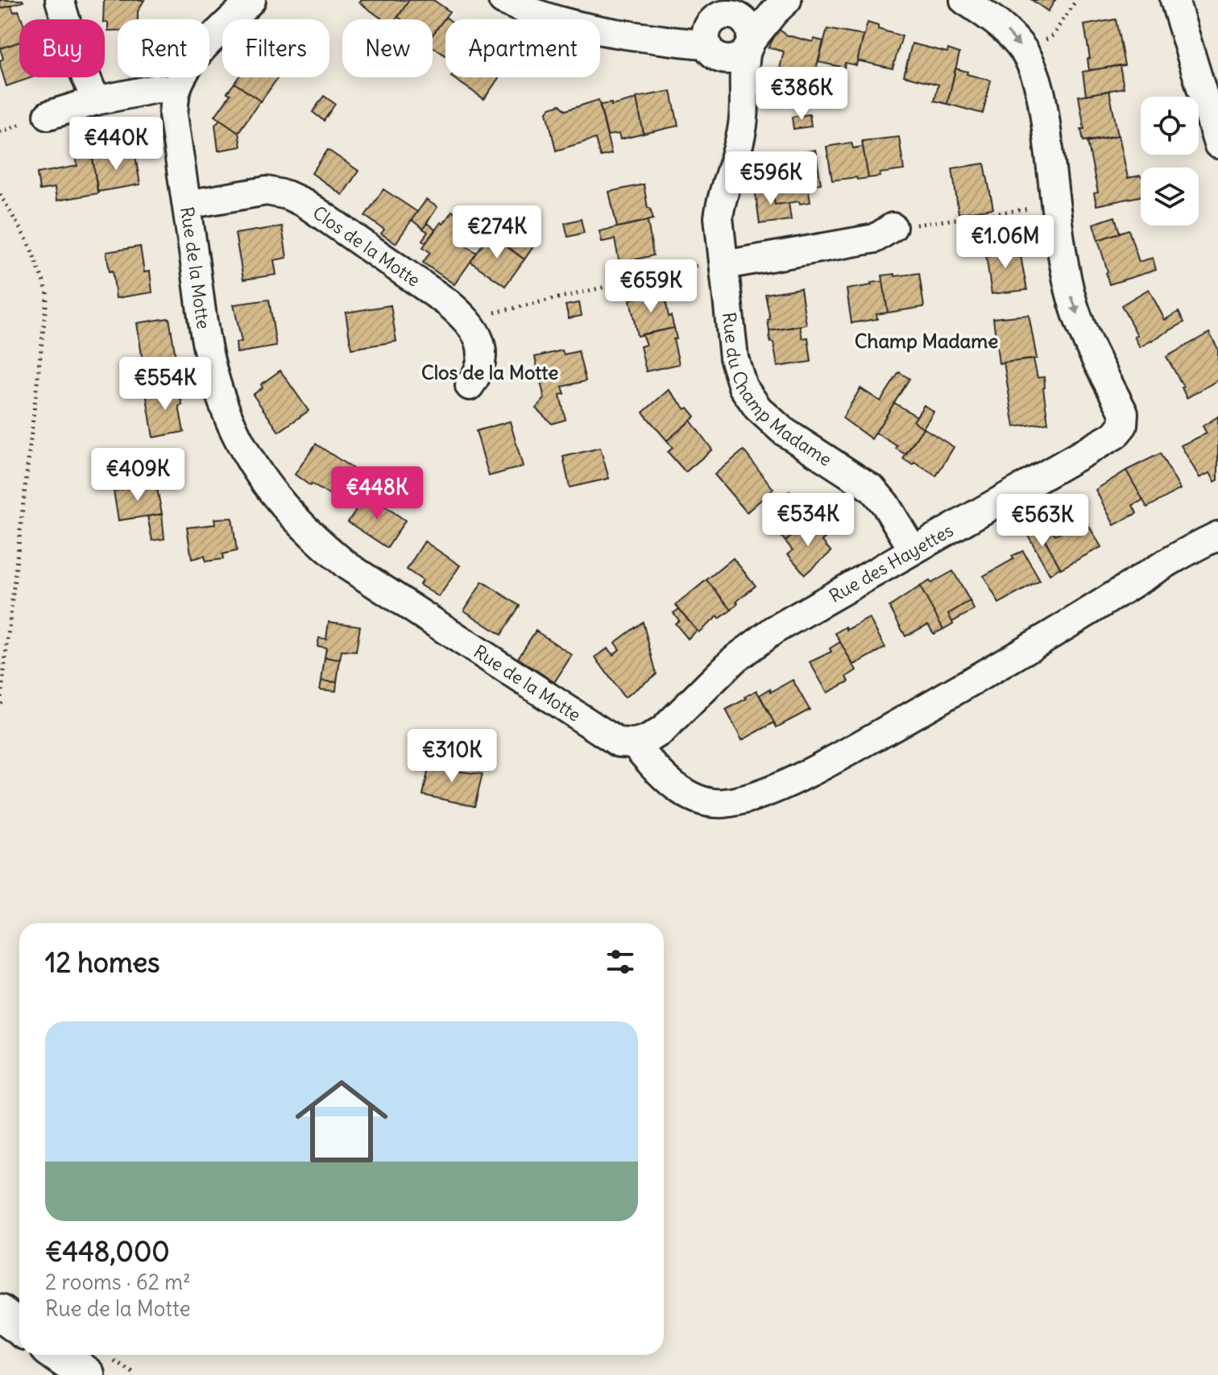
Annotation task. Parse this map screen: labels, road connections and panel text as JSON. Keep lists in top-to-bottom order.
{
  "streets": {
    "street": [
      "Clos de la Motte",
      "Rue de la Motte",
      "Rue du Champ Madame",
      "Rue des Hayettes"
    ]
  },
  "crossings": [
    ["Clos de la Motte", "Rue de la Motte"],
    ["Rue de la Motte", "Rue des Hayettes"],
    ["Rue du Champ Madame", "Rue des Hayettes"]
  ],
  "districts": ["Champ Madame", "Clos de la Motte"],
  "page": {
    "chip": [
      "Buy",
      "Rent",
      "Filters",
      "New",
      "Apartment"
    ],
    "price": [
      "€386K",
      "€440K",
      "€596K",
      "€274K",
      "€1.06M",
      "€659K",
      "€554K",
      "€409K",
      "€448K",
      "€534K",
      "€563K",
      "€310K"
    ],
    "heading": "12 homes",
    "list": [
      {
        "name": "€448,000",
        "note": "2 rooms · 62 m² · Rue de la Motte"
      }
    ]
  }
}
